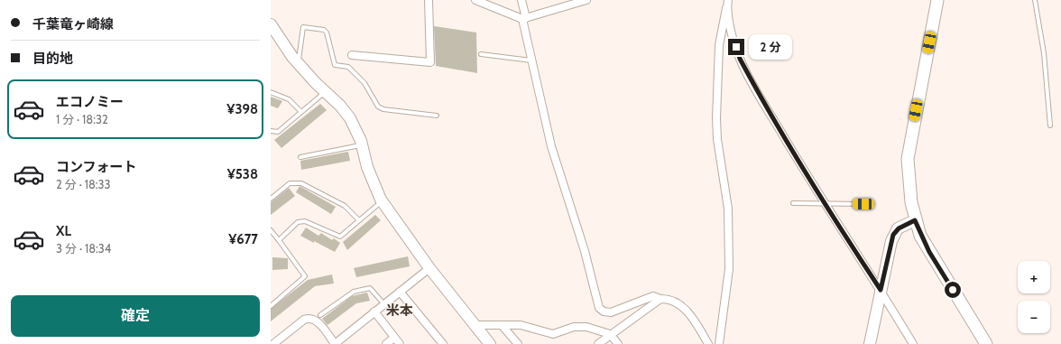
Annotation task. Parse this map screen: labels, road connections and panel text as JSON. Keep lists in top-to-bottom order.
{
  "districts": ["米本"],
  "page": {
    "banner": ["千葉竜ヶ崎線", "目的地"],
    "bubble": "2 分",
    "list": [
      {
        "name": "エコノミー",
        "note": "1 分 · 18:32",
        "value": "¥398"
      },
      {
        "name": "コンフォート",
        "note": "2 分 · 18:33",
        "value": "¥538"
      },
      {
        "name": "XL",
        "note": "3 分 · 18:34",
        "value": "¥677"
      }
    ],
    "map_buttons": ["+", "−"],
    "buttons": "確定"
  }
}
